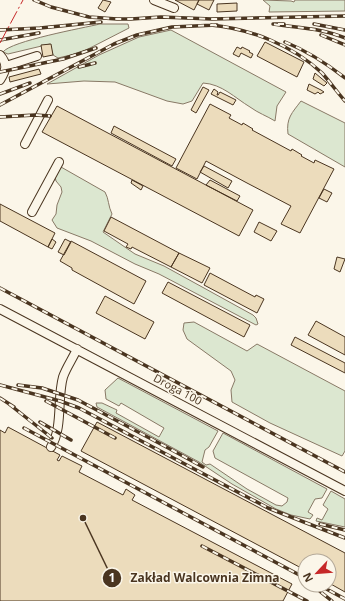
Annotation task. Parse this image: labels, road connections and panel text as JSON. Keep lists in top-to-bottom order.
{
  "streets": {
    "lane": ["Droga 100"]
  },
  "places": ["Zakład Walcownia Zimna"],
  "north": "bottom left"
}
